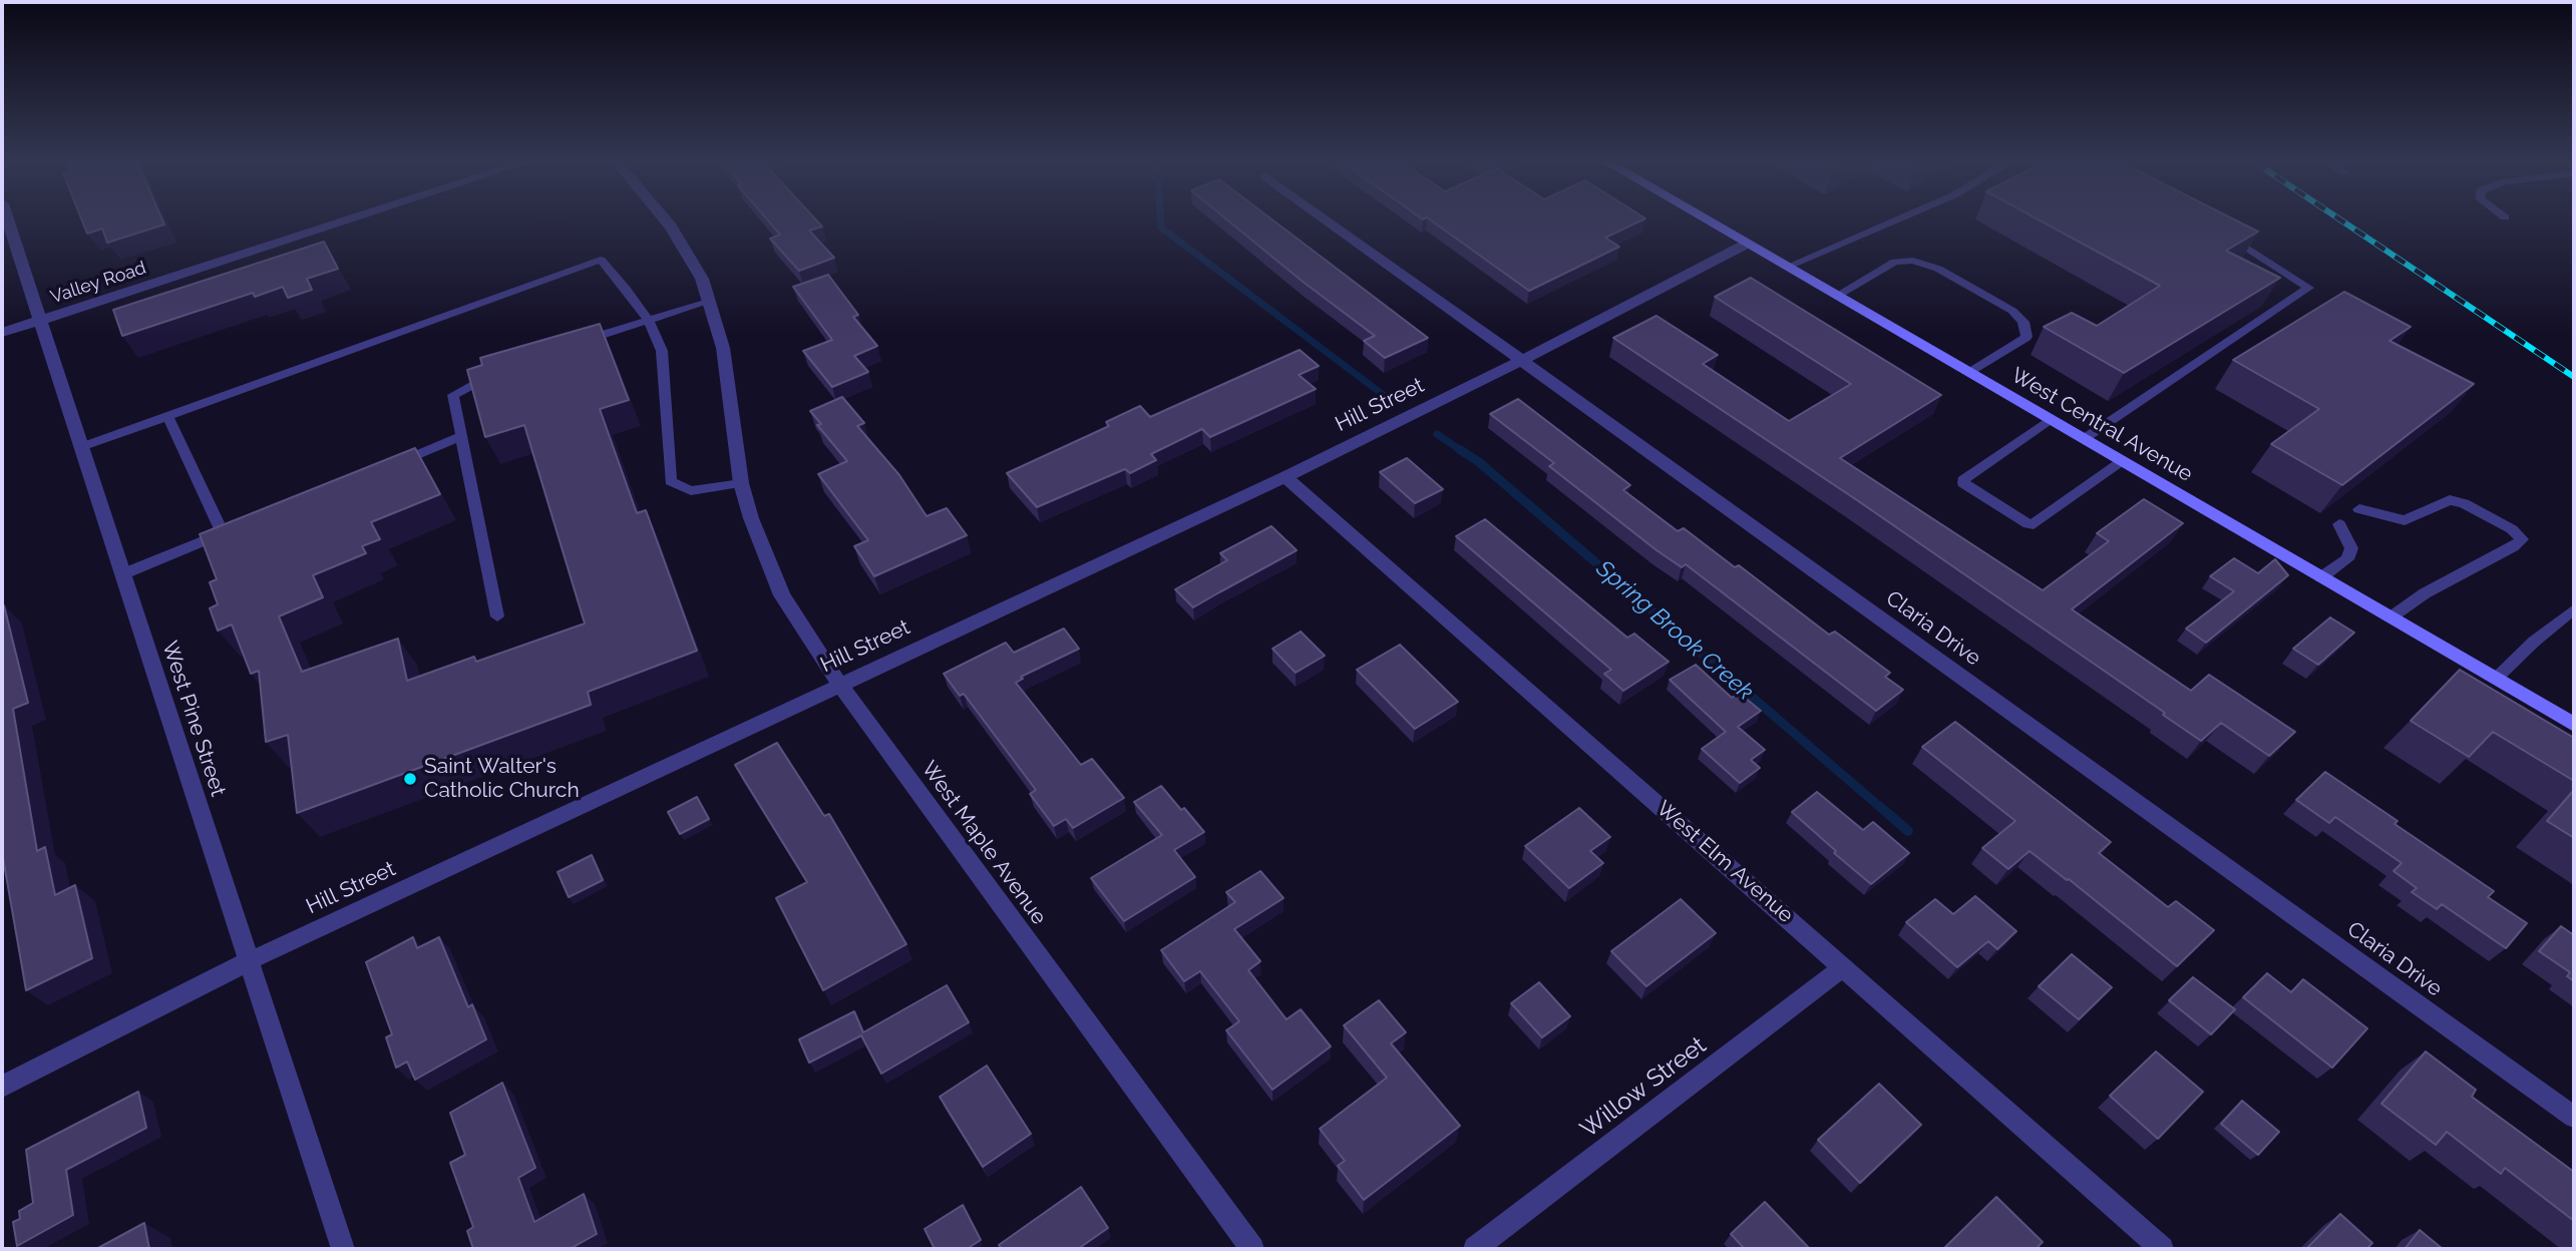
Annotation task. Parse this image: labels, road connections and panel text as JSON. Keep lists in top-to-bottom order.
{
  "streets": {
    "street": [
      "Valley Road",
      "Hill Street",
      "West Central Avenue",
      "Claria Drive",
      "West Pine Street",
      "West Maple Avenue",
      "West Elm Avenue",
      "Willow Street"
    ]
  },
  "crossings": [
    ["Valley Road", "West Pine Street"],
    ["Hill Street", "West Central Avenue"],
    ["Hill Street", "Claria Drive"],
    ["Hill Street", "West Pine Street"],
    ["Hill Street", "West Maple Avenue"],
    ["Hill Street", "West Elm Avenue"],
    ["West Elm Avenue", "Willow Street"]
  ],
  "water": ["Spring Brook Creek"],
  "places": ["Saint Walter's Catholic Church"]
}
